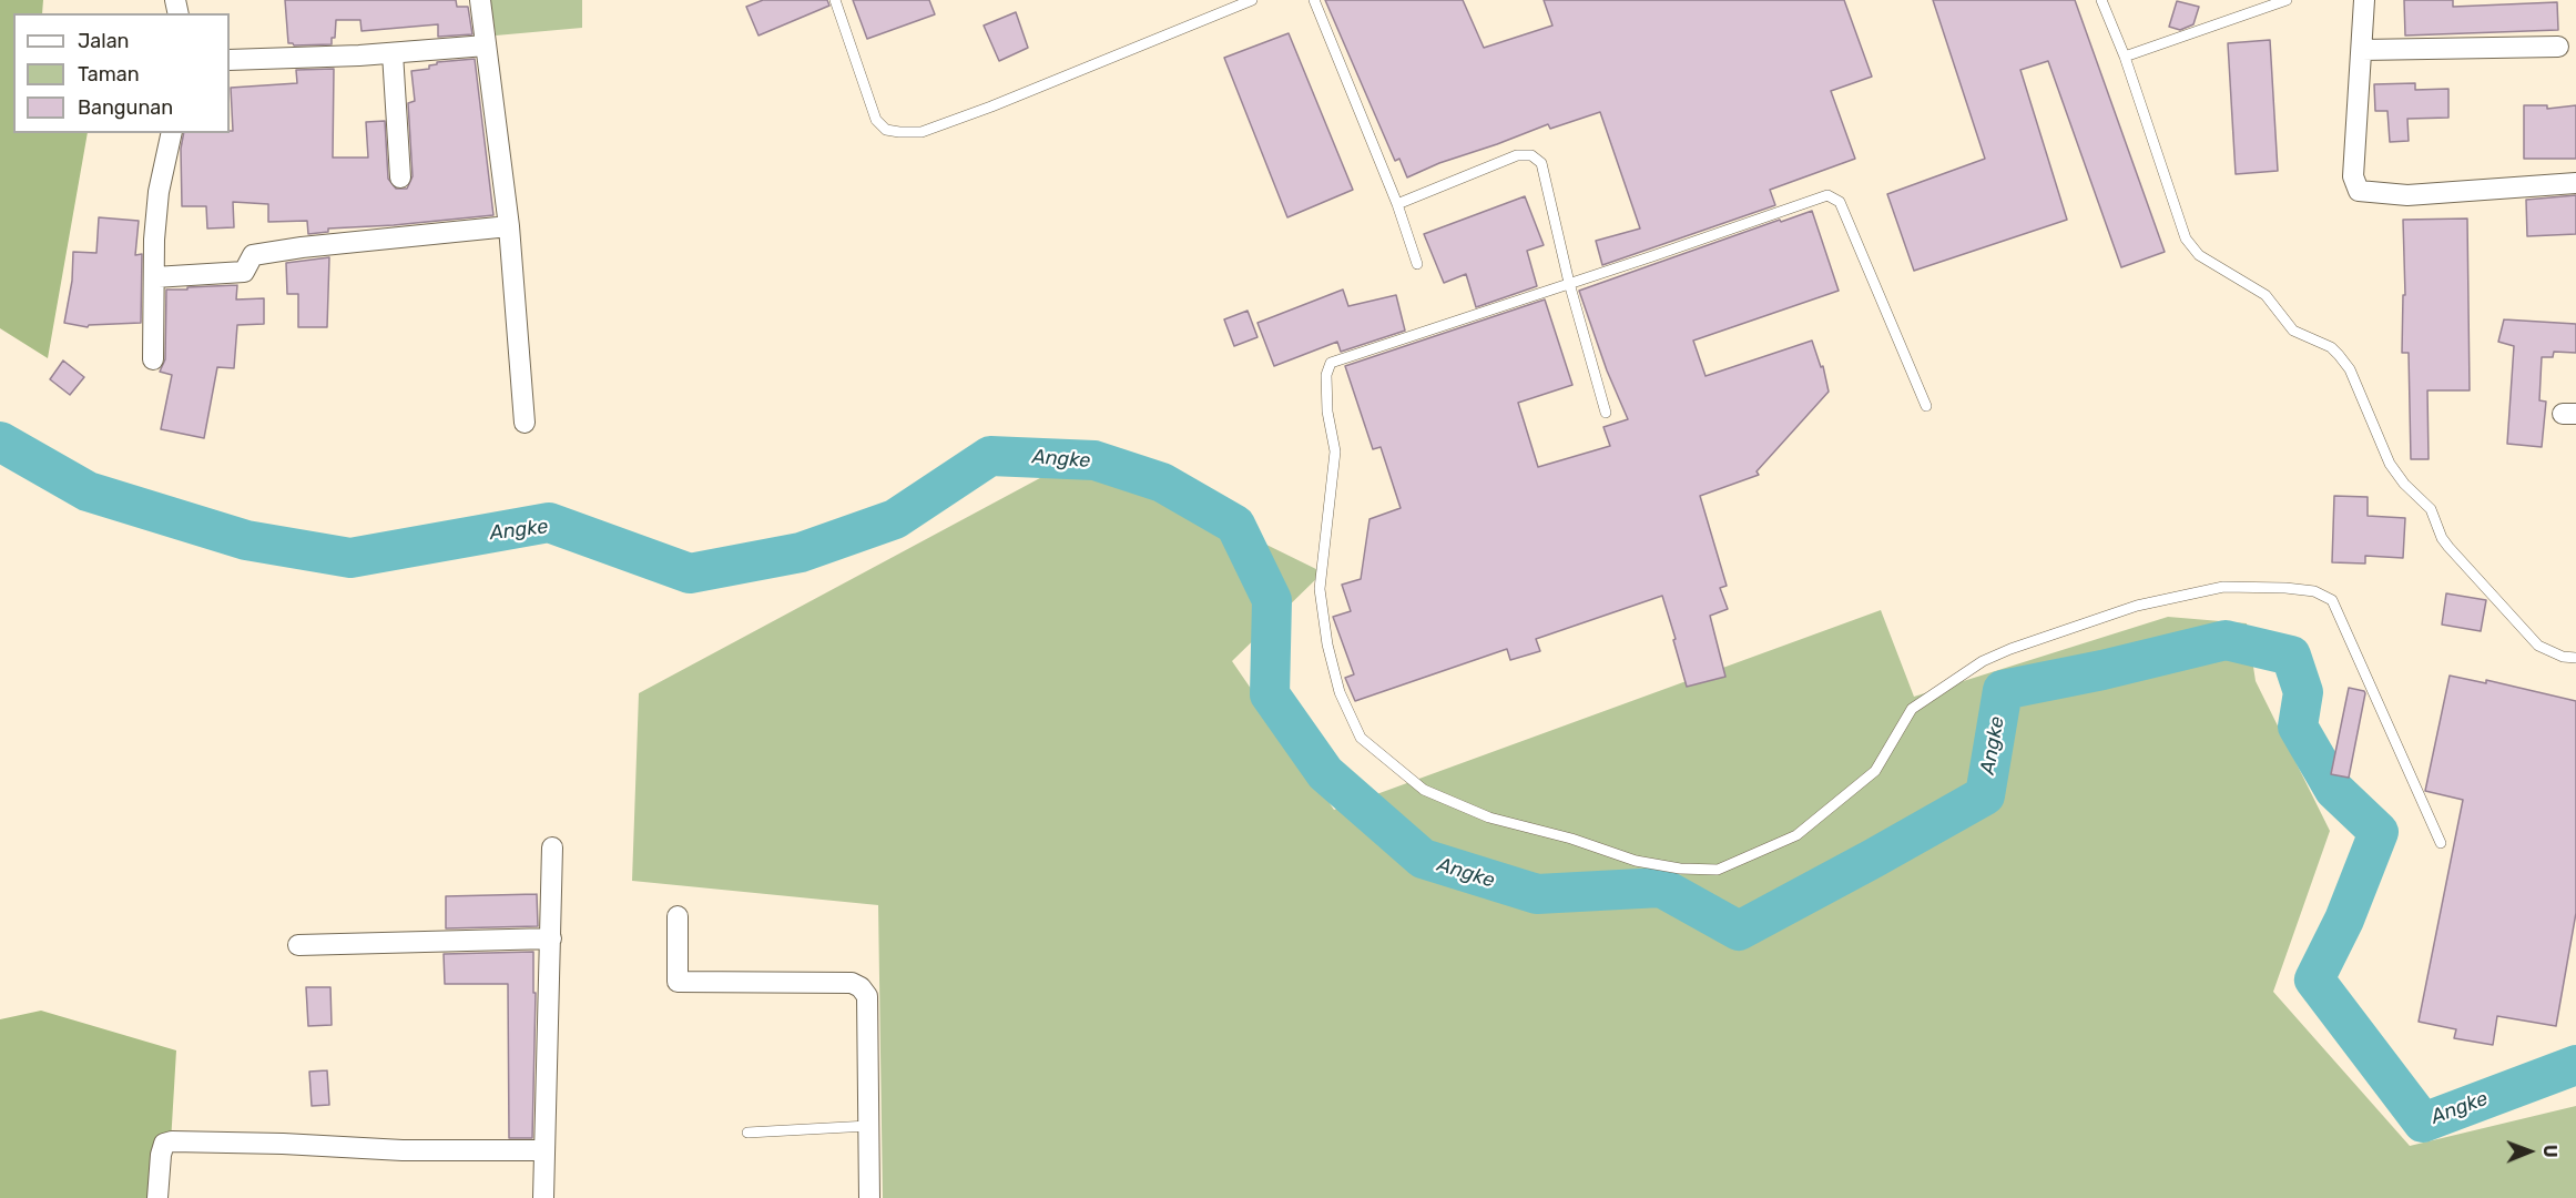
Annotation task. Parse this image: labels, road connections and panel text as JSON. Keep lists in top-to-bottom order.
{
  "water": ["Angke"],
  "legend": ["Jalan", "Taman", "Bangunan"],
  "north": "right"
}
